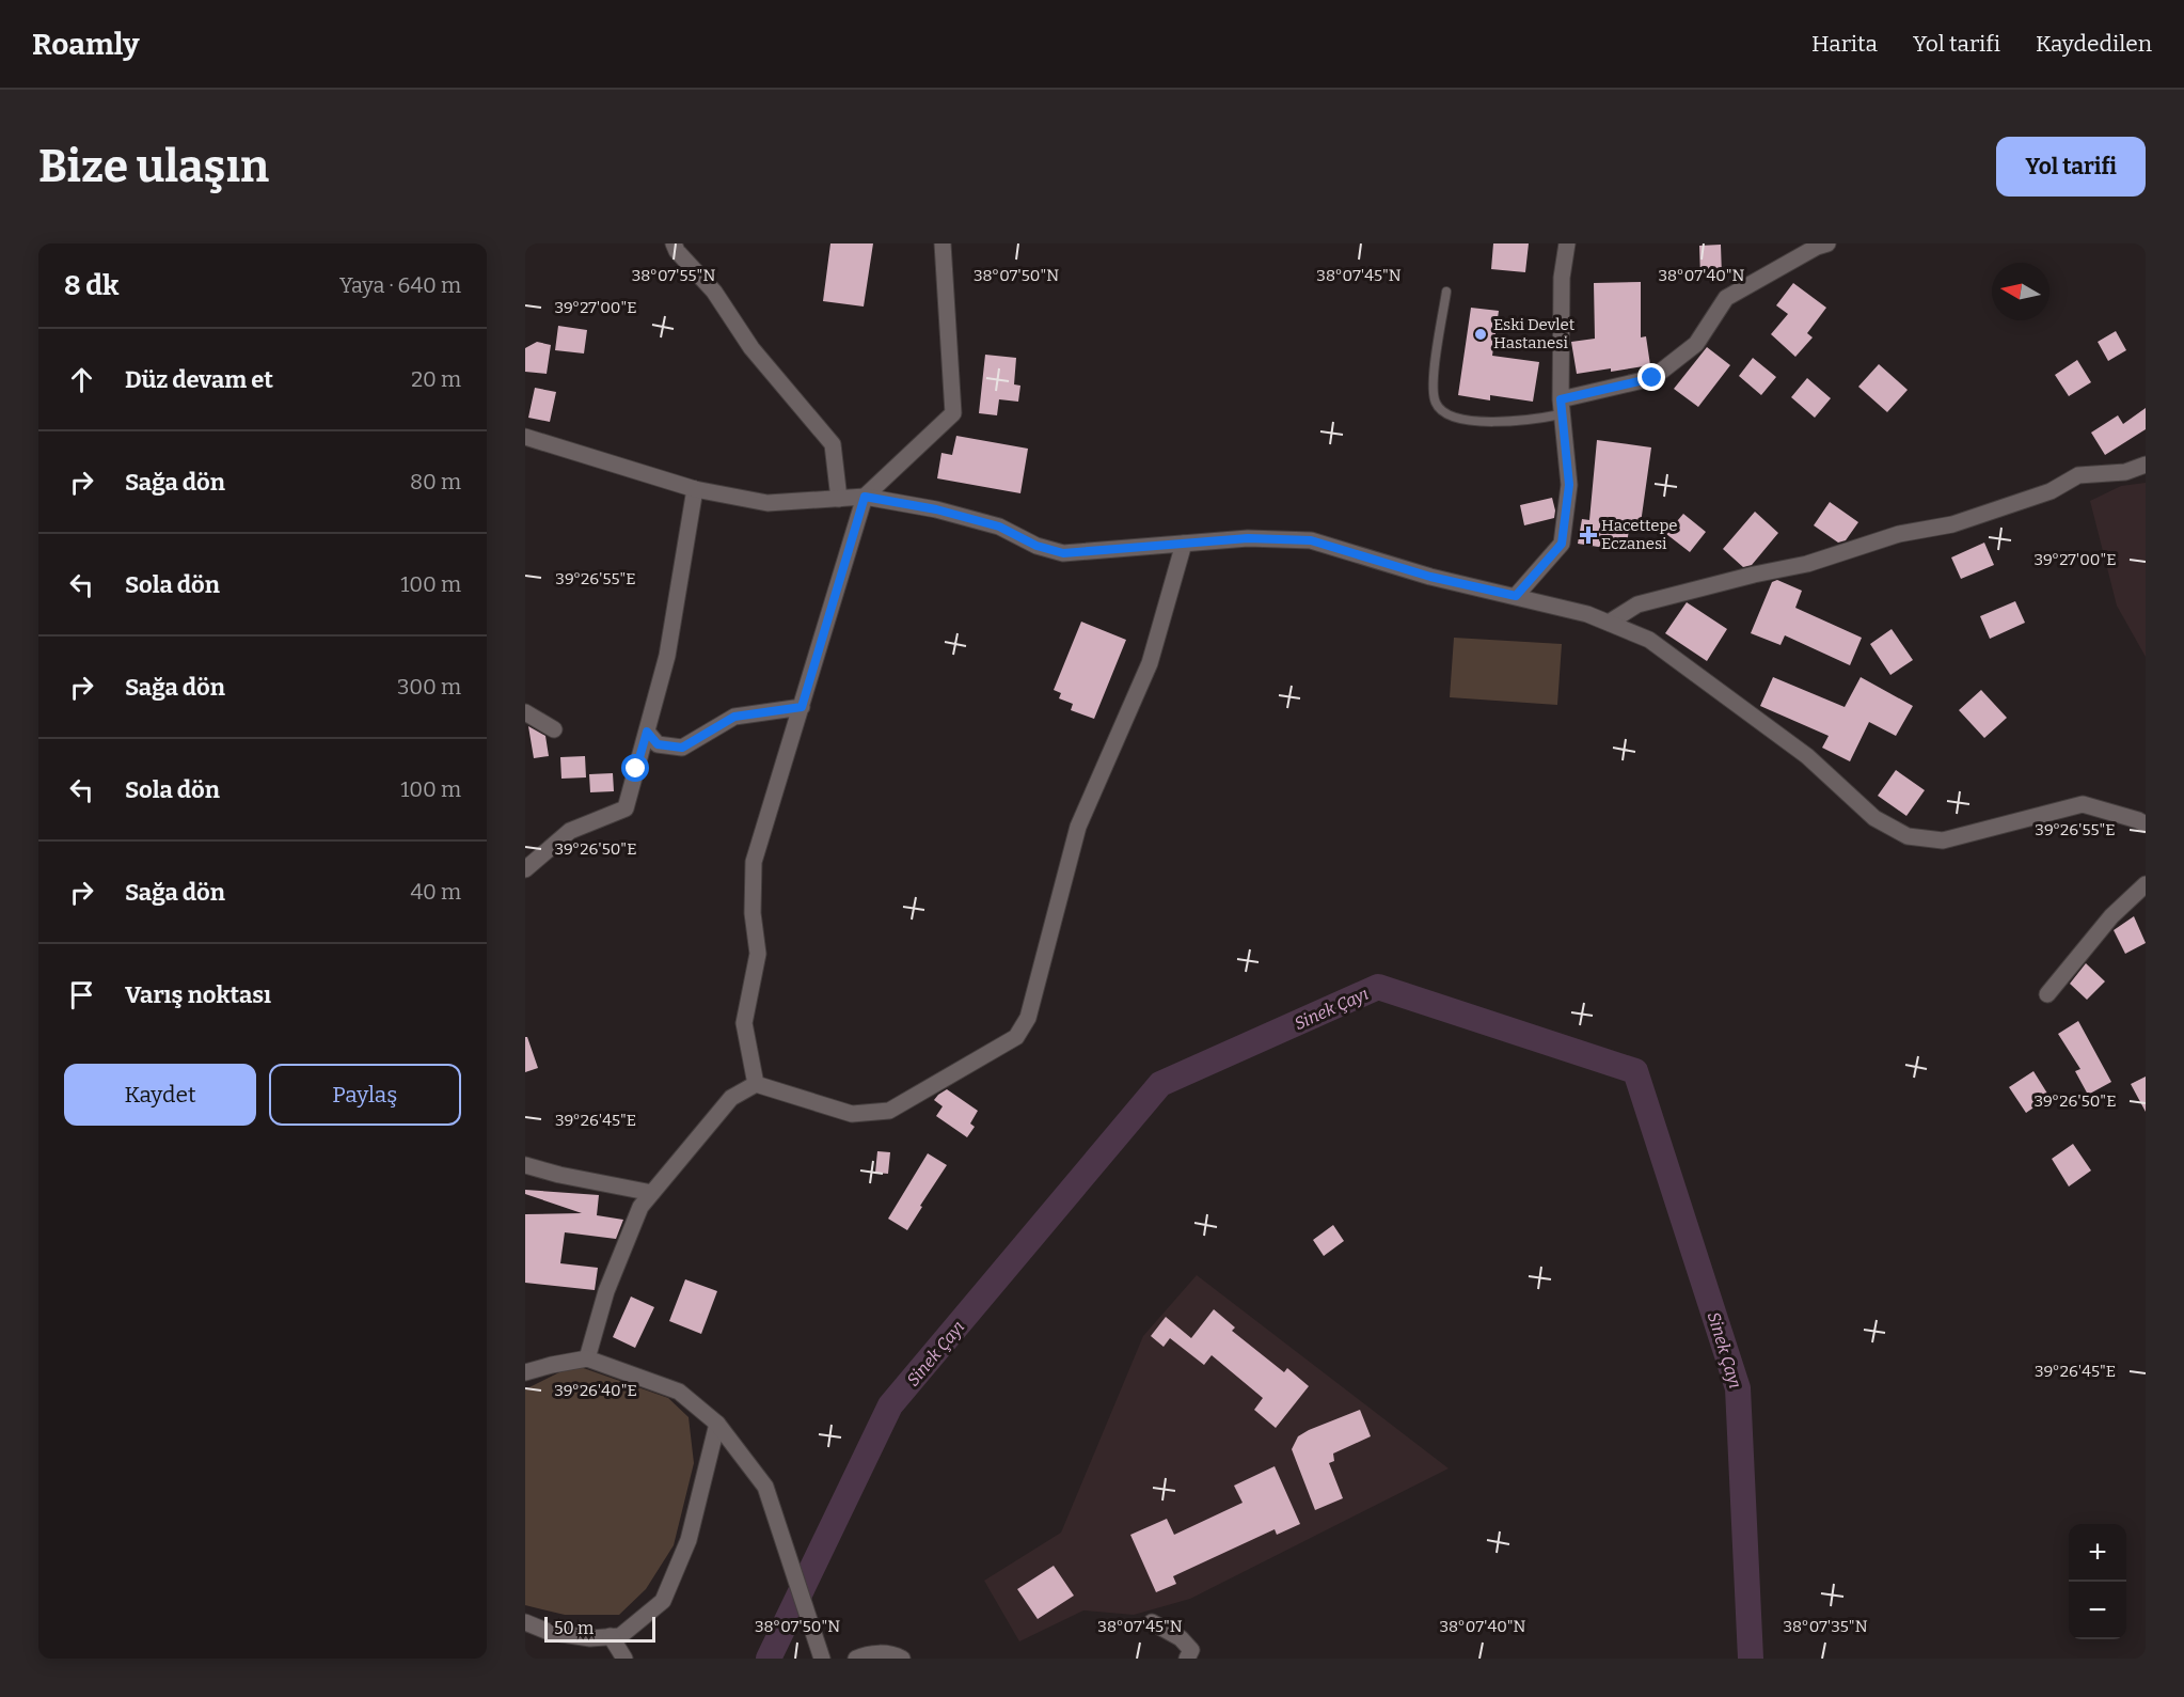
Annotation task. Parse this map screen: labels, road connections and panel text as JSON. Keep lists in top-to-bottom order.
{
  "water": ["Sinek Çayı"],
  "places": {
    "other": ["Eski Devlet Hastanesi"],
    "health": ["Hacettepe Eczanesi"]
  },
  "scale_bar": "50 m",
  "north": "left",
  "page": {
    "header": "Roamly",
    "nav": ["Harita", "Yol tarifi", "Kaydedilen"],
    "buttons": [
      "Yol tarifi",
      ["Kaydet", "Paylaş"]
    ],
    "title": "Bize ulaşın",
    "heading": ["8 dk", "Yaya · 640 m"],
    "list": [
      ["Düz devam et", "20 m"],
      ["Sağa dön", "80 m"],
      ["Sola dön", "100 m"],
      ["Sağa dön", "300 m"],
      ["Sola dön", "100 m"],
      ["Sağa dön", "40 m"],
      "Varış noktası"
    ],
    "map_buttons": ["+", "−"],
    "scale": "50 m"
  },
  "coordinates": [
    "38°07'55\"N",
    "38°07'50\"N",
    "38°07'45\"N",
    "38°07'40\"N",
    "39°27'00\"E",
    "39°26'55\"E",
    "39°26'50\"E",
    "39°26'45\"E",
    "39°26'40\"E",
    "38°07'35\"N"
  ]
}
